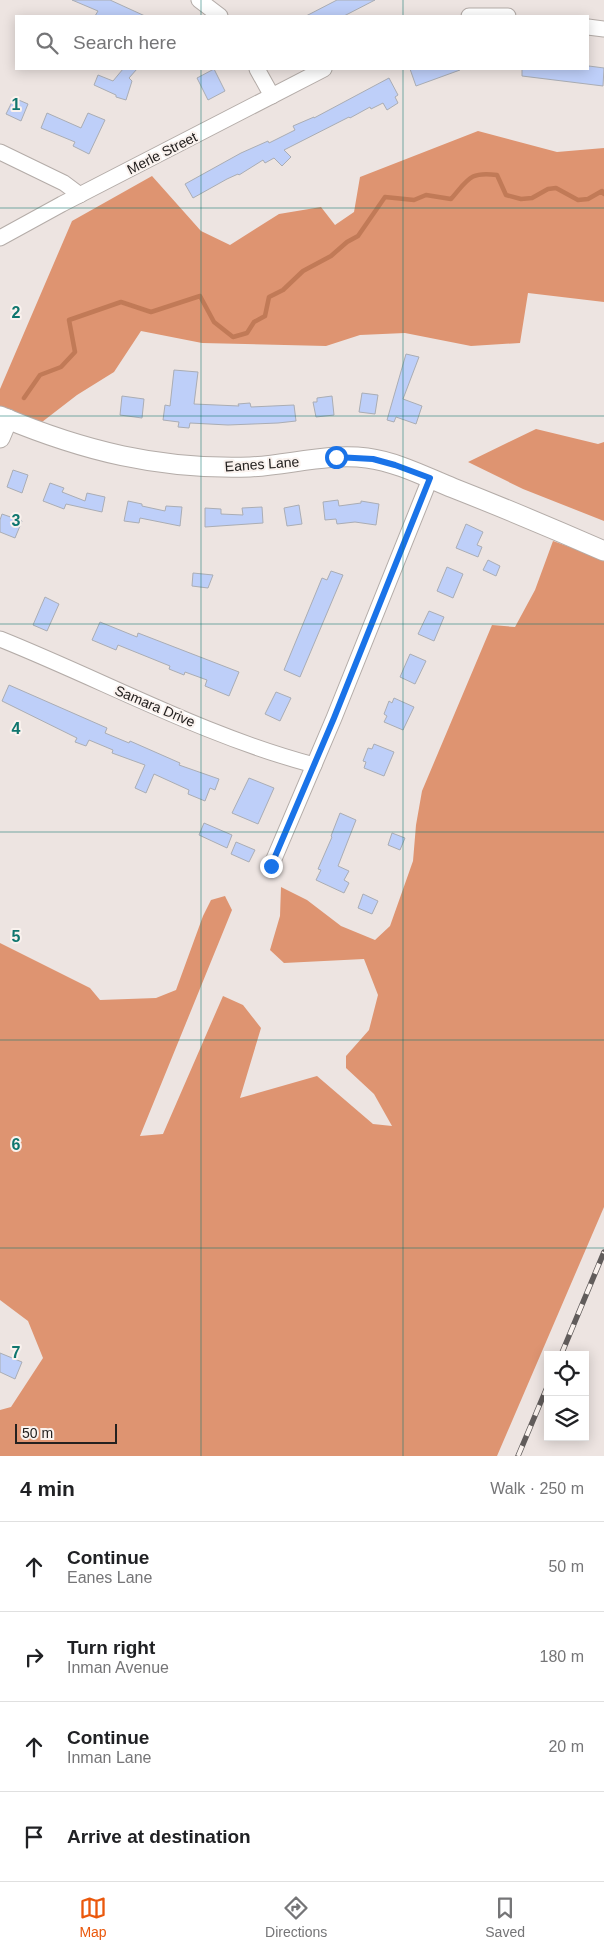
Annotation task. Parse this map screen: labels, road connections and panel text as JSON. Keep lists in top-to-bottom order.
{
  "streets": {
    "street": ["Merle Street", "Eanes Lane", "Samara Drive"]
  },
  "scale_bar": "50 m",
  "page": {
    "search": "Search here",
    "scale": "50 m",
    "heading": ["4 min", "Walk · 250 m"],
    "list": [
      ["Continue", "Eanes Lane", "50 m"],
      ["Turn right", "Inman Avenue", "180 m"],
      ["Continue", "Inman Lane", "20 m"],
      "Arrive at destination"
    ],
    "nav": ["Map", "Directions", "Saved"]
  },
  "grid": {
    "rows": [
      "1",
      "2",
      "3",
      "4",
      "5",
      "6",
      "7"
    ]
  }
}
